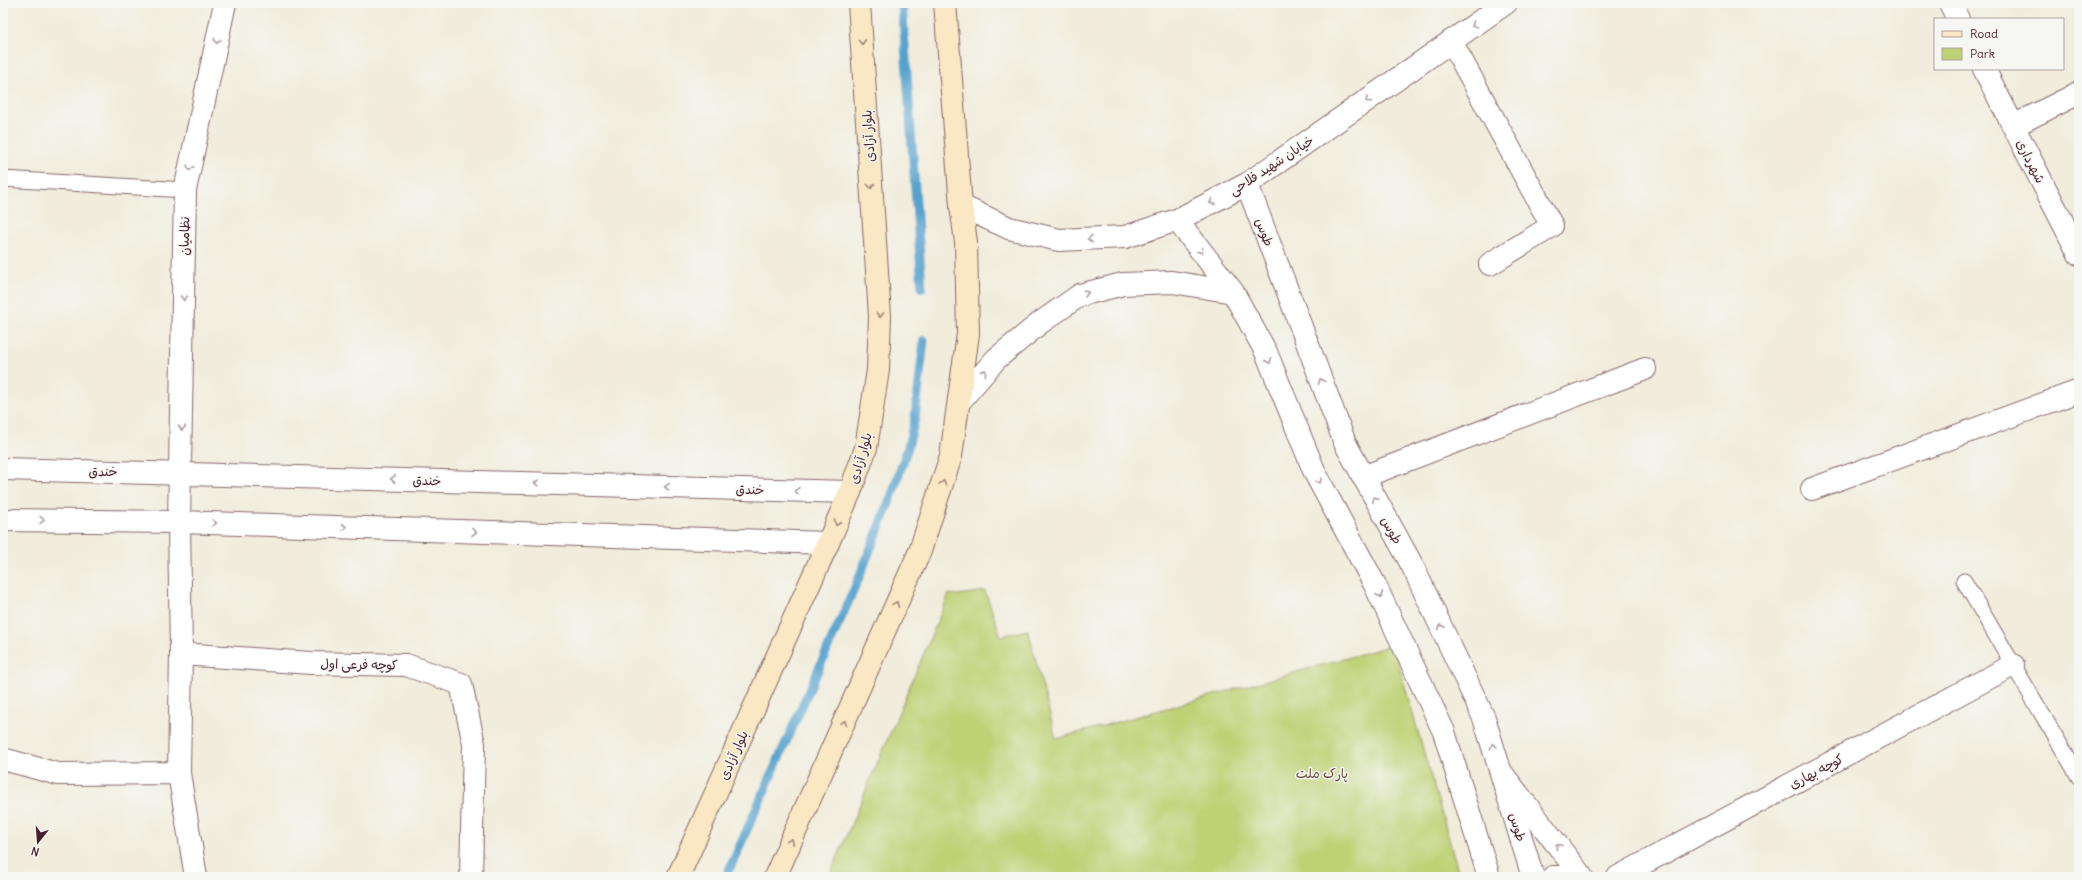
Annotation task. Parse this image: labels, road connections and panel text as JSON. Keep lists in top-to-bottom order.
{
  "streets": {
    "main road": ["بلوار آزادی"],
    "street": [
      "شهرداری",
      "خیابان شهید فلاحی",
      "طوس",
      "نظامیان",
      "خندق",
      "کوچه فرعی اول",
      "کوچه بهاری"
    ]
  },
  "crossings": [
    ["بلوار آزادی", "خندق"],
    ["خیابان شهید فلاحی", "طوس"],
    ["نظامیان", "خندق"],
    ["نظامیان", "کوچه فرعی اول"]
  ],
  "one_way": ["نظامیان"],
  "parks": ["پارک ملت"],
  "legend": ["Road", "Park"],
  "north": "bottom"
}
